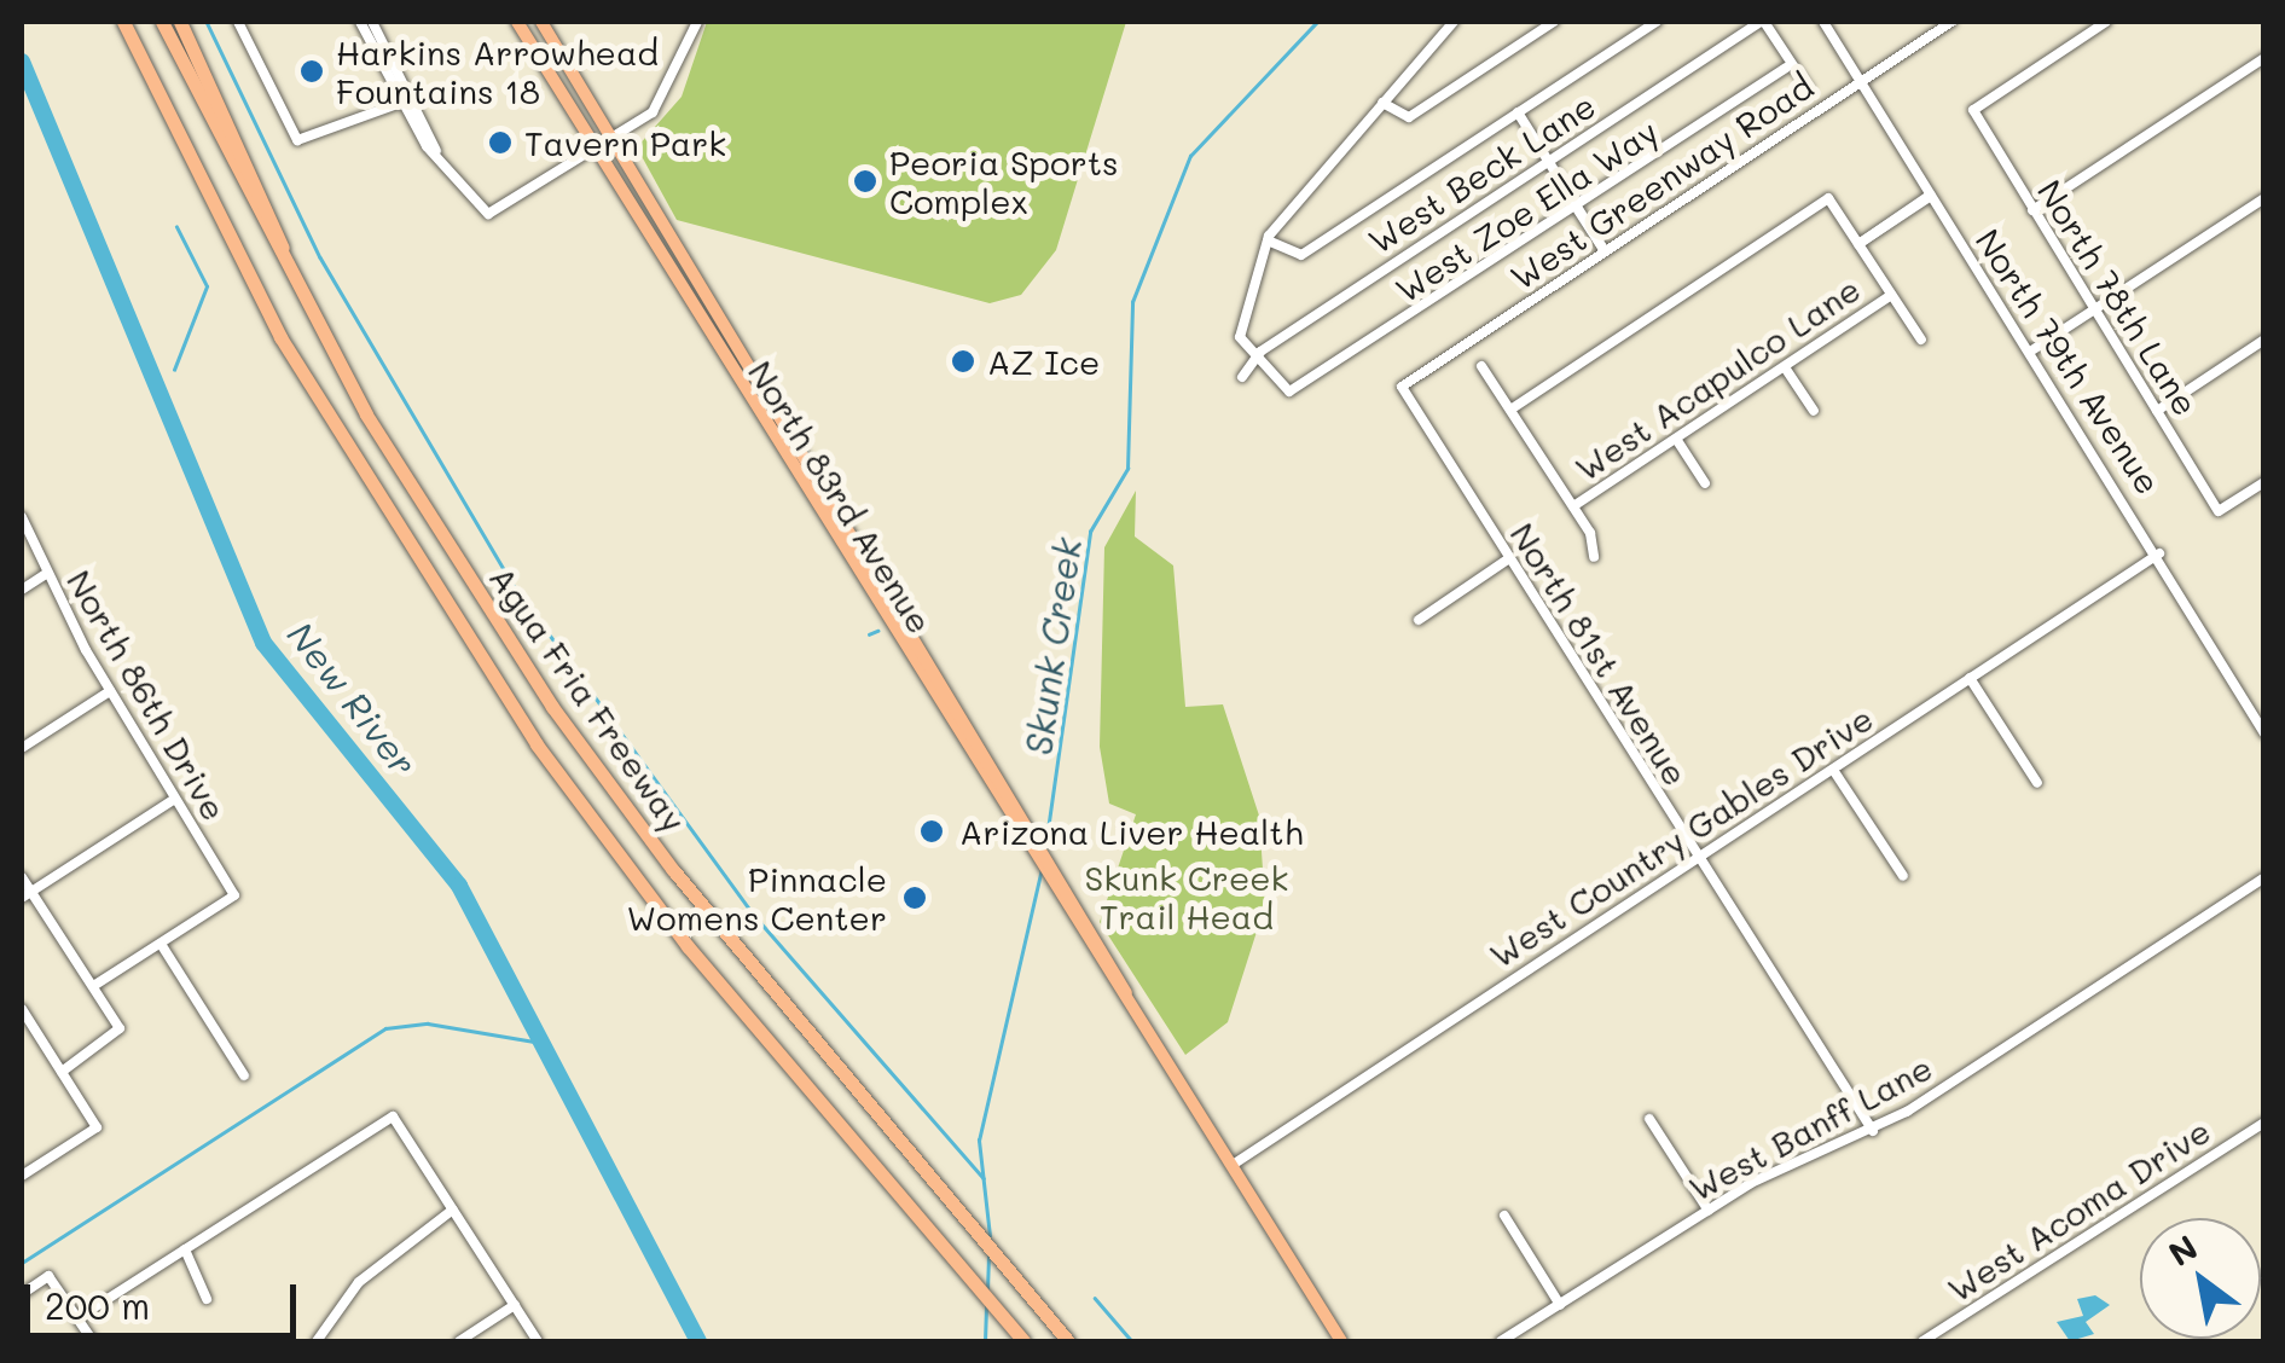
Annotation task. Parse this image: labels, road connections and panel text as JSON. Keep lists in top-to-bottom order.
{
  "streets": {
    "highway": ["Agua Fria Freeway"],
    "main road": ["North 83rd Avenue"],
    "street": [
      "West Beck Lane",
      "West Greenway Road",
      "West Zoe Ella Way",
      "North 78th Lane",
      "North 79th Avenue",
      "West Acapulco Lane",
      "North 81st Avenue",
      "North 86th Drive",
      "West Country Gables Drive",
      "West Banff Lane",
      "West Acoma Drive"
    ]
  },
  "crossings": [
    ["West Beck Lane", "West Zoe Ella Way"],
    ["West Greenway Road", "North 79th Avenue"],
    ["West Greenway Road", "North 81st Avenue"],
    ["North 79th Avenue", "West Country Gables Drive"],
    ["North 83rd Avenue", "West Country Gables Drive"],
    ["North 81st Avenue", "West Country Gables Drive"],
    ["North 81st Avenue", "West Banff Lane"]
  ],
  "water": ["Skunk Creek", "New River"],
  "parks": ["Skunk Creek Trail Head"],
  "places": [
    "Harkins Arrowhead Fountains 18",
    "Tavern Park",
    "Peoria Sports Complex",
    "AZ Ice",
    "Arizona Liver Health",
    "Pinnacle Womens Center"
  ],
  "scale_bar": "200 m",
  "north": "top left"
}
